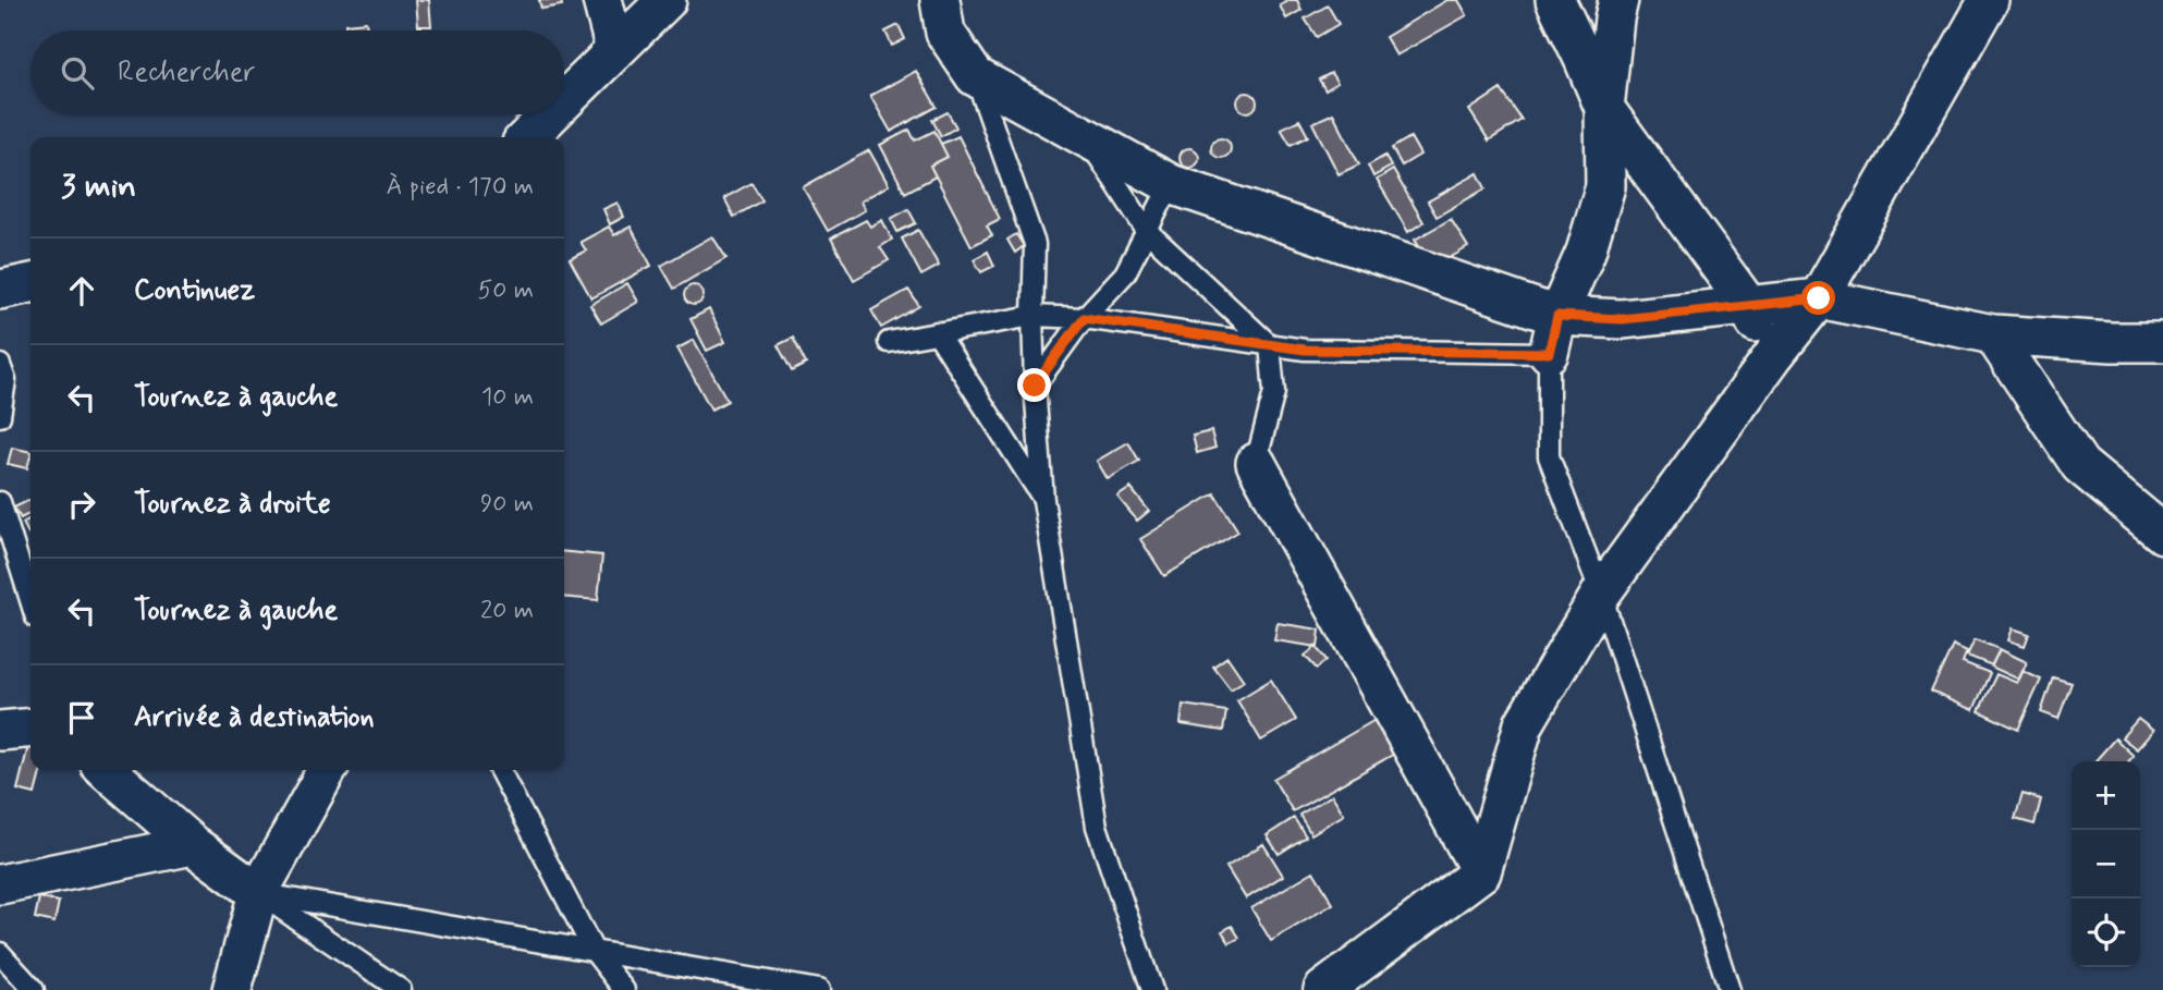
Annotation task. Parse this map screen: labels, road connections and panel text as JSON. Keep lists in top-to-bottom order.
{
  "page": {
    "search": "Rechercher",
    "heading": ["3 min", "À pied · 170 m"],
    "list": [
      ["Continuez", "50 m"],
      ["Tournez à gauche", "10 m"],
      ["Tournez à droite", "90 m"],
      ["Tournez à gauche", "20 m"],
      "Arrivée à destination"
    ],
    "map_buttons": ["+", "−"]
  }
}
